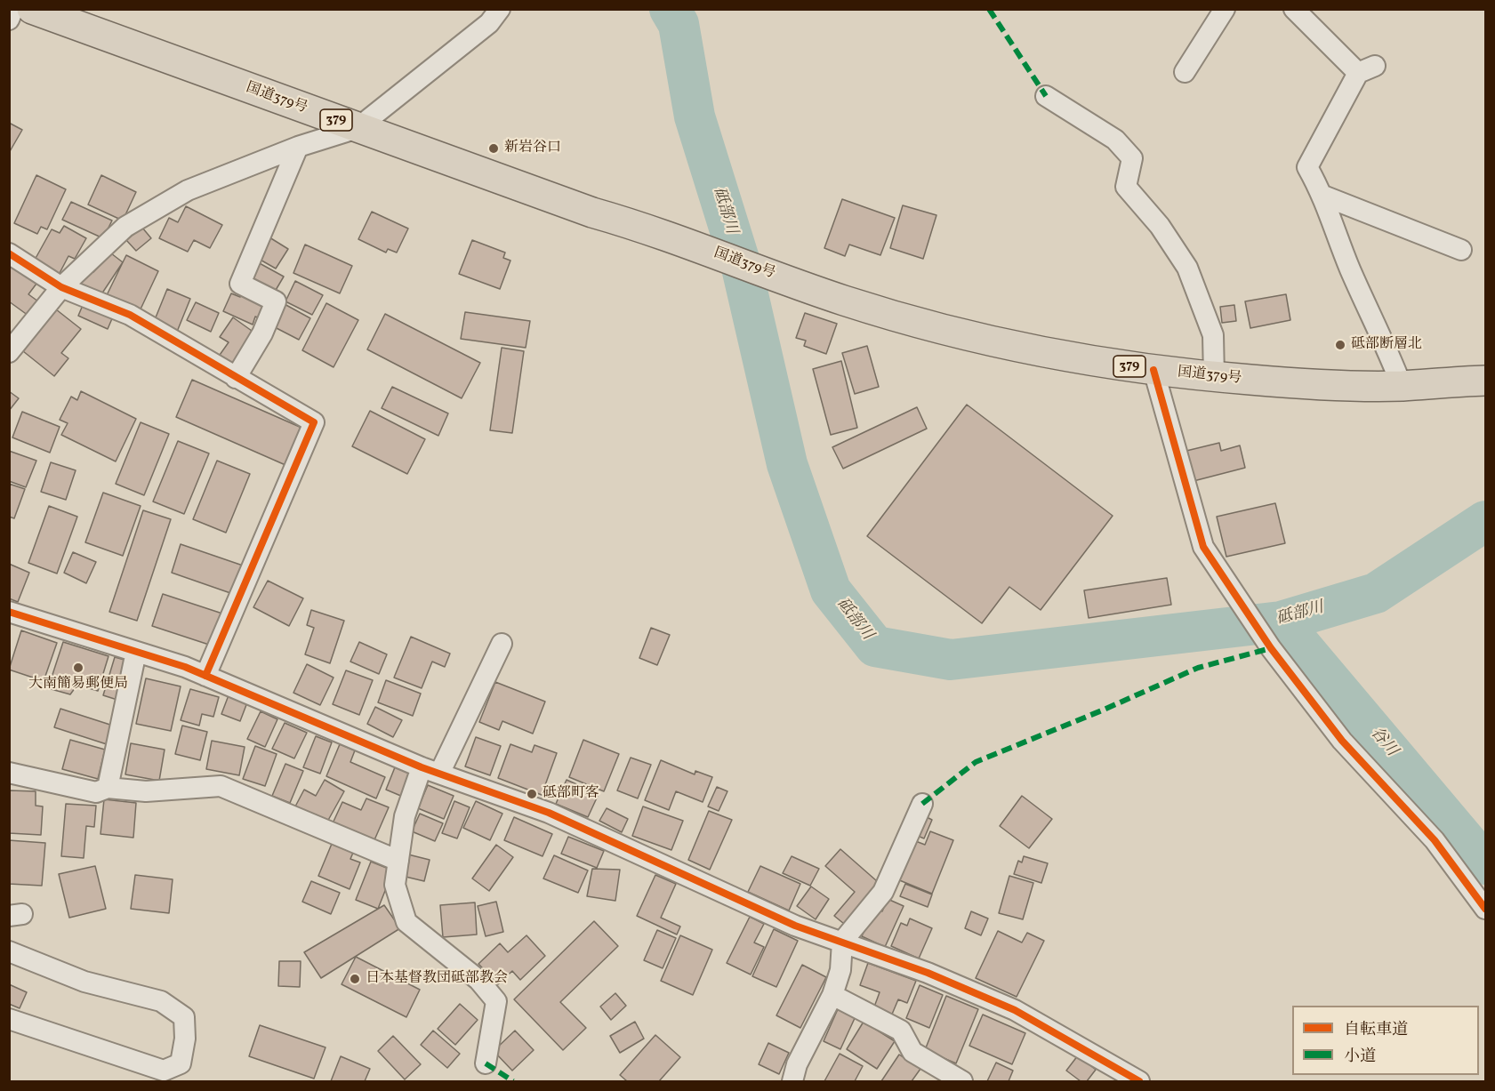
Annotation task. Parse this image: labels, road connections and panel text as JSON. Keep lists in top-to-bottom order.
{
  "streets": {
    "highway": ["国道379号", "379"]
  },
  "water": ["砥部川", "谷川"],
  "places": [
    "新岩谷口",
    "砥部断層北",
    "大南簡易郵便局",
    "砥部町客",
    "日本基督教団砥部教会"
  ],
  "legend": ["自転車道", "小道"]
}
